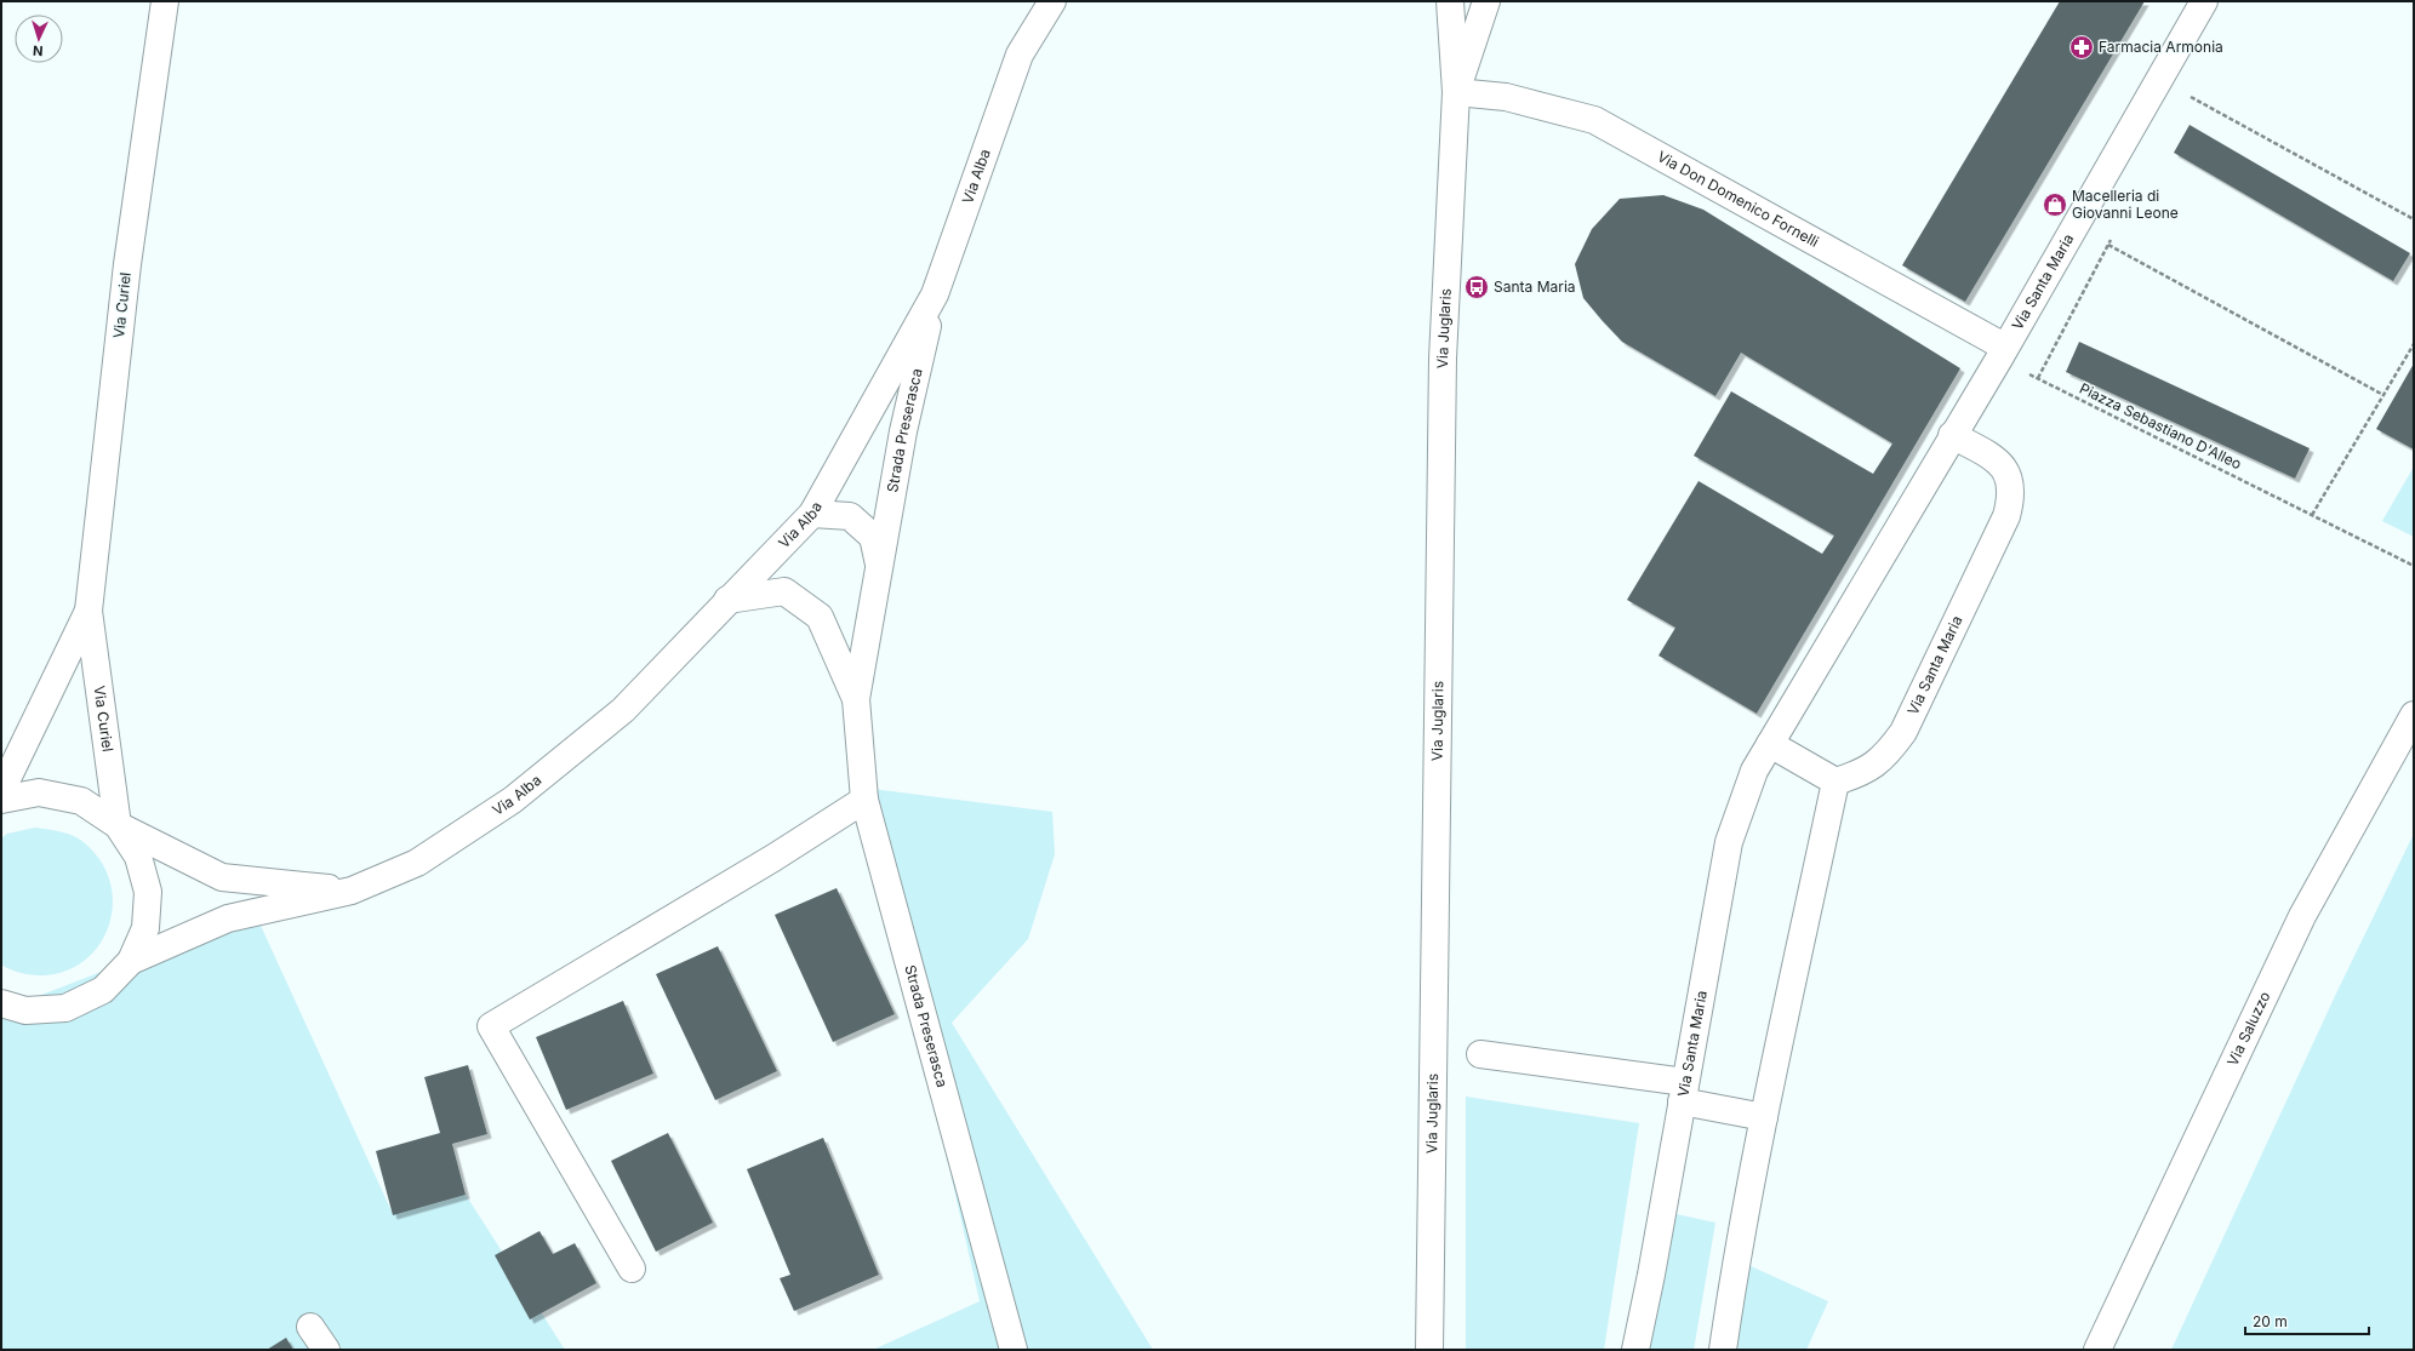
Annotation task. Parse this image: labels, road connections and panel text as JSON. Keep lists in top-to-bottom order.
{
  "streets": {
    "street": [
      "Via Alba",
      "Via Don Domenico Fornelli",
      "Via Santa Maria",
      "Via Curiel",
      "Via Juglaris",
      "Strada Preserasca",
      "Via Saluzzo"
    ],
    "path": ["Piazza Sebastiano D'Alleo"]
  },
  "crossings": [
    ["Via Alba", "Via Curiel"],
    ["Via Alba", "Strada Preserasca"],
    ["Via Don Domenico Fornelli", "Via Santa Maria"],
    ["Via Don Domenico Fornelli", "Via Juglaris"],
    ["Via Don Domenico Fornelli", "Piazza Sebastiano D'Alleo"],
    ["Via Santa Maria", "Piazza Sebastiano D'Alleo"]
  ],
  "places": {
    "pharmacy": ["Farmacia Armonia"],
    "shop": ["Macelleria di Giovanni Leone"],
    "bus stop": ["Santa Maria"]
  },
  "scale_bar": "20 m",
  "north": "bottom"
}
